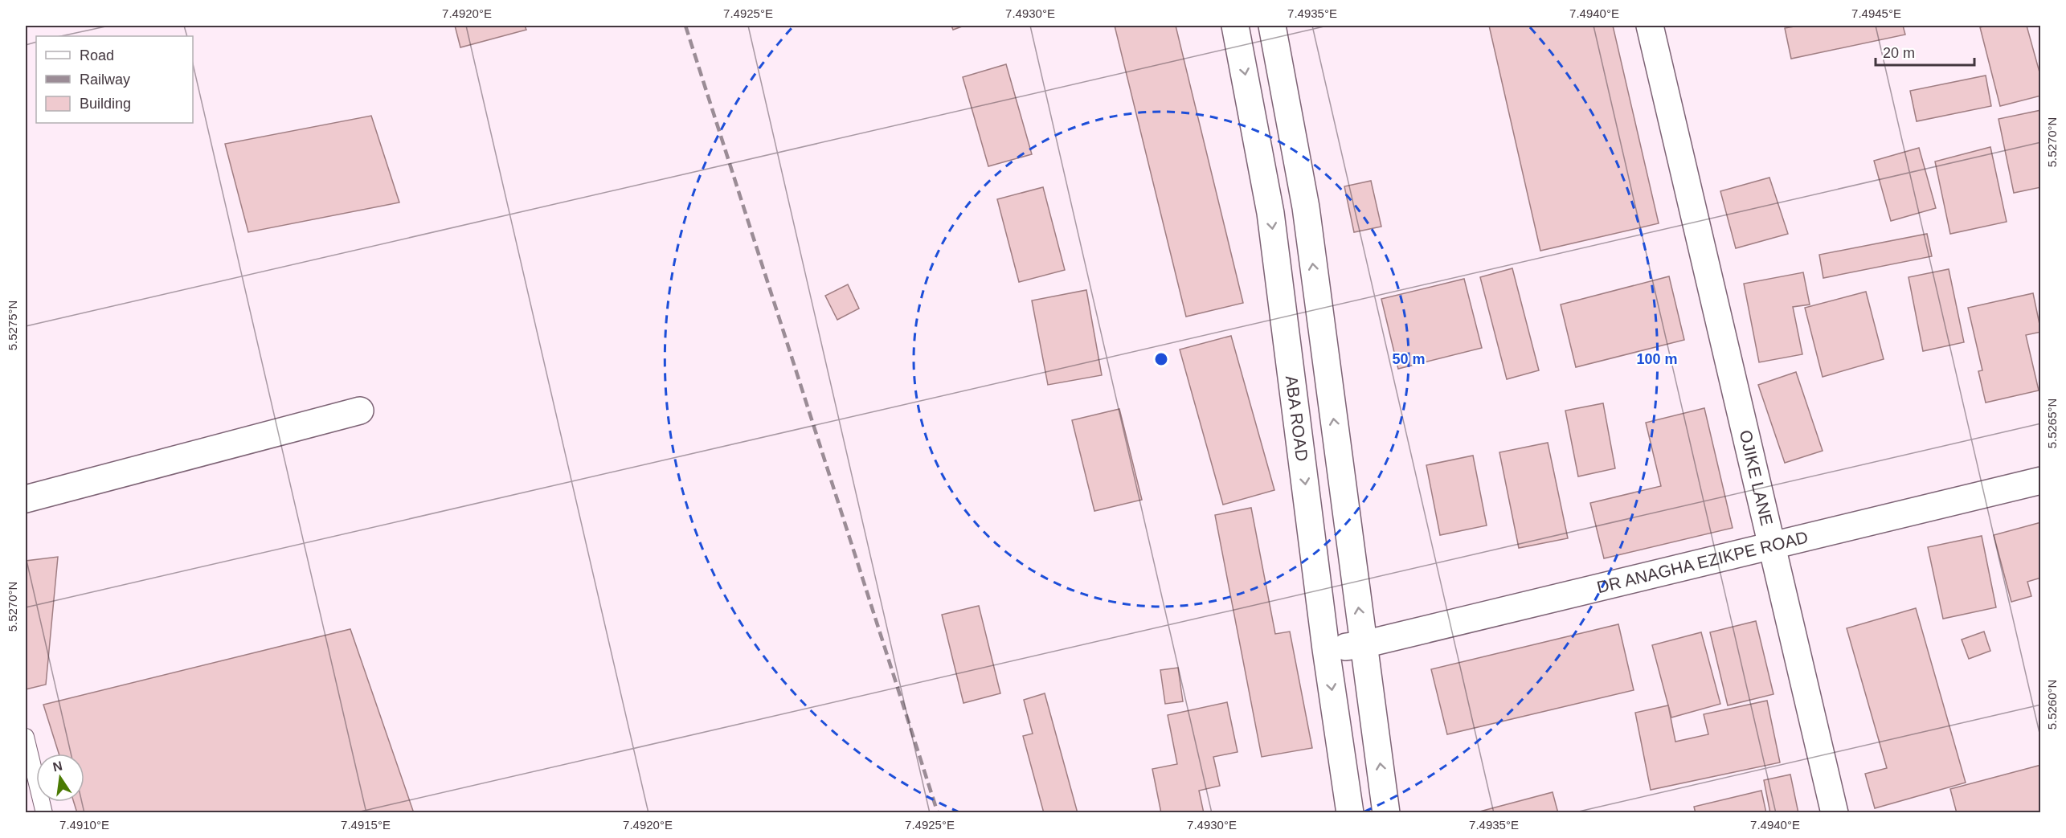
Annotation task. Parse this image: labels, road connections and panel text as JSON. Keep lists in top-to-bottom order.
{
  "streets": {
    "street": ["ABA ROAD", "OJIKE LANE", "DR ANAGHA EZIKPE ROAD"]
  },
  "crossings": [
    ["ABA ROAD", "DR ANAGHA EZIKPE ROAD"],
    ["OJIKE LANE", "DR ANAGHA EZIKPE ROAD"]
  ],
  "legend": ["Road", "Railway", "Building"],
  "scale_bar": "20 m",
  "north": "top",
  "coordinates": [
    "7.4920°E",
    "7.4925°E",
    "7.4930°E",
    "7.4935°E",
    "7.4940°E",
    "7.4945°E",
    "5.5270°N",
    "5.5275°N",
    "5.5265°N",
    "5.5260°N",
    "7.4910°E",
    "7.4915°E"
  ],
  "rings": ["50 m", "100 m"]
}
